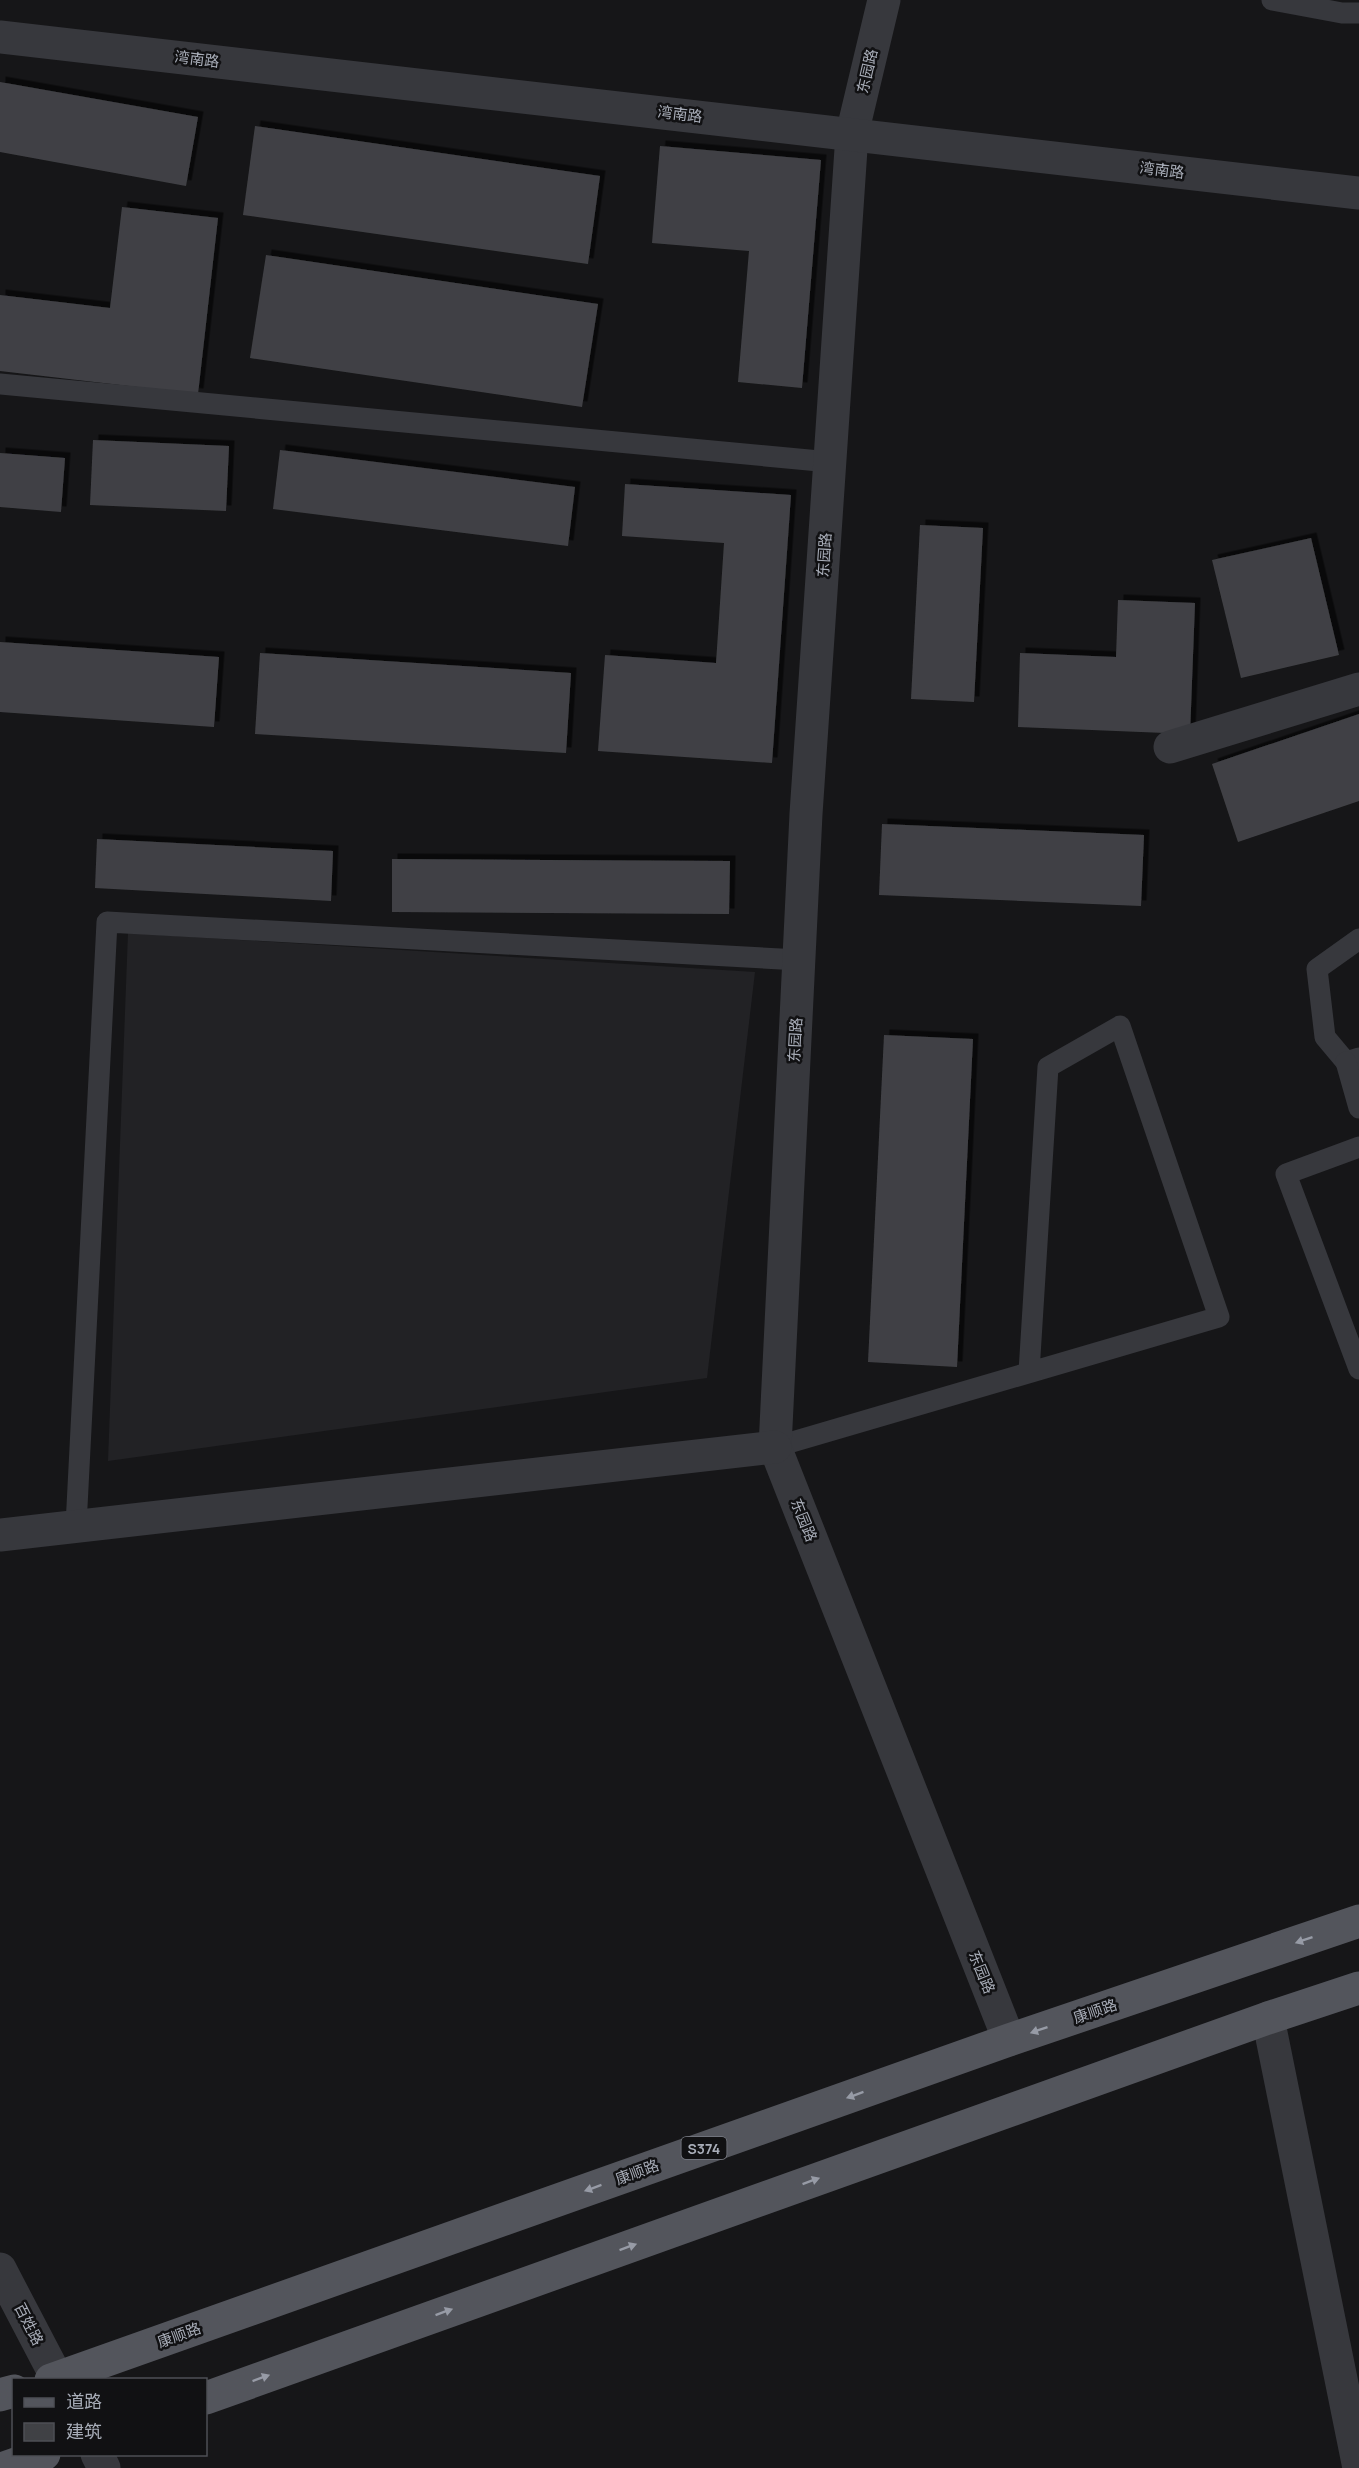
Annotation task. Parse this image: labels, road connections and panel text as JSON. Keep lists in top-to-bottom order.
{
  "streets": {
    "main road": ["康顺路", "S374"],
    "street": ["湾南路", "东园路", "百姓路"]
  },
  "crossings": [
    ["湾南路", "东园路"],
    ["东园路", "康顺路"]
  ],
  "legend": ["道路", "建筑"]
}
